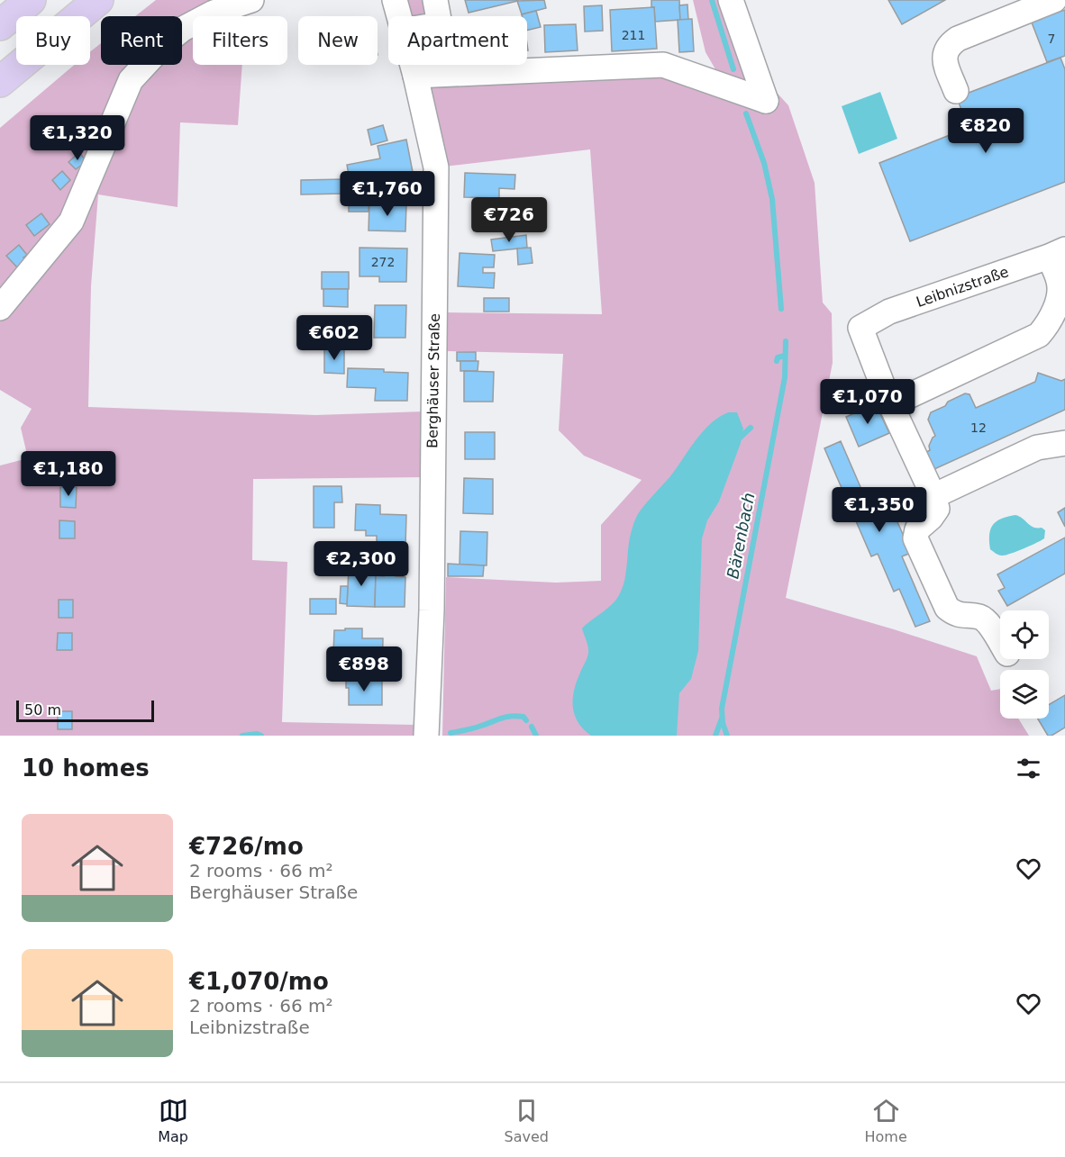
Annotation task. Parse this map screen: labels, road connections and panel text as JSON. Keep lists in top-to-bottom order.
{
  "streets": {
    "street": ["Leibnizstraße", "Berghäuser Straße"]
  },
  "water": ["Bärenbach"],
  "house_numbers": [
    "211",
    "7",
    "272",
    "12"
  ],
  "scale_bar": "50 m",
  "page": {
    "chip": [
      "Buy",
      "Rent",
      "Filters",
      "New",
      "Apartment"
    ],
    "price": [
      "€820",
      "€1,320",
      "€1,760",
      "€726",
      "€602",
      "€1,070",
      "€1,180",
      "€1,350",
      "€2,300",
      "€898"
    ],
    "scale": "50 m",
    "heading": "10 homes",
    "list": [
      {
        "name": "€726/mo",
        "note": "2 rooms · 66 m² · Berghäuser Straße"
      },
      {
        "name": "€1,070/mo",
        "note": "2 rooms · 66 m² · Leibnizstraße"
      }
    ],
    "tabs": ["Map", "Saved", "Home"]
  }
}
